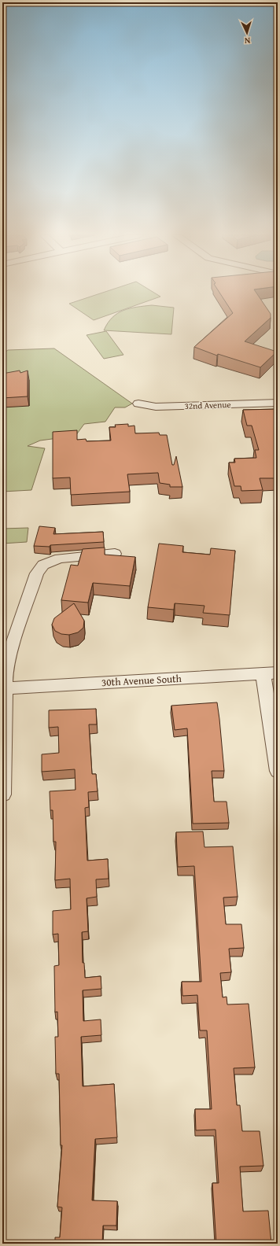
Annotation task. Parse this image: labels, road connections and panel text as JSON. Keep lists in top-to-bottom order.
{
  "streets": {
    "street": ["32nd Avenue", "30th Avenue South"]
  },
  "north": "bottom"
}
